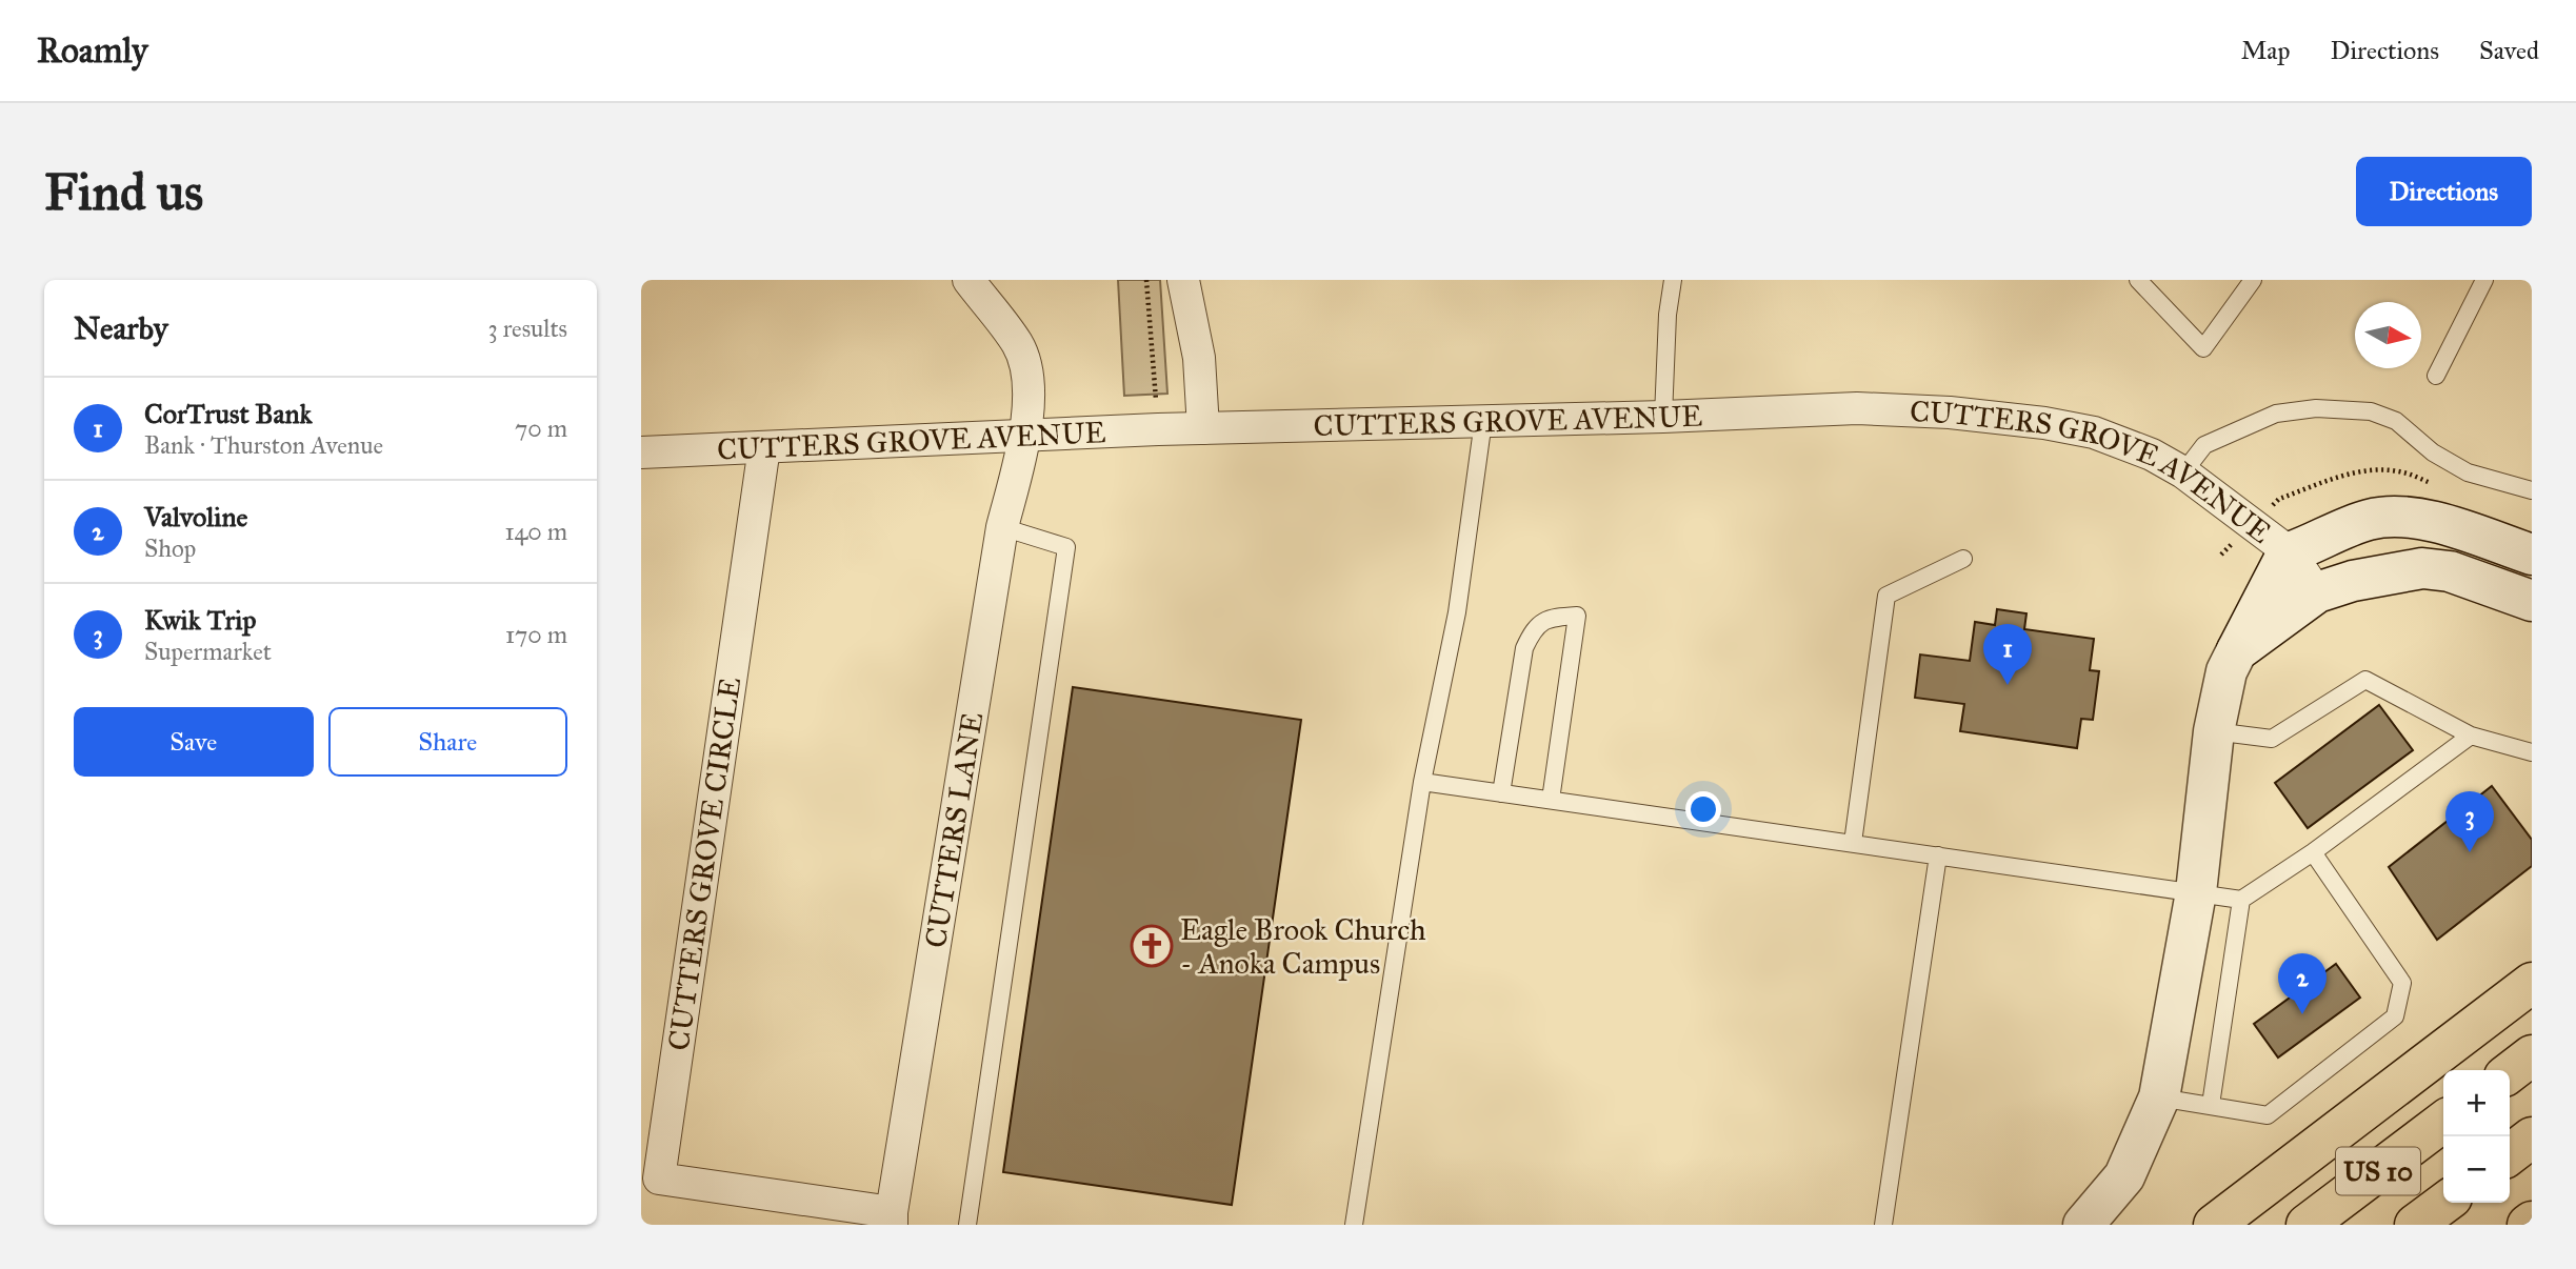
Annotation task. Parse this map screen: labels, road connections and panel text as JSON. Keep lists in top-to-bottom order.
{
  "streets": {
    "highway": ["US 10"],
    "street": ["CUTTERS GROVE AVENUE", "CUTTERS LANE", "CUTTERS GROVE CIRCLE"]
  },
  "crossings": [
    ["CUTTERS GROVE AVENUE", "CUTTERS LANE"],
    ["CUTTERS GROVE AVENUE", "CUTTERS GROVE CIRCLE"],
    ["CUTTERS LANE", "CUTTERS GROVE CIRCLE"]
  ],
  "places": {
    "church": ["Eagle Brook Church - Anoka Campus"]
  },
  "north": "right",
  "page": {
    "header": "Roamly",
    "nav": ["Map", "Directions", "Saved"],
    "buttons": [
      "Directions",
      ["Save", "Share"]
    ],
    "title": "Find us",
    "heading": ["Nearby", "3 results"],
    "list": [
      {
        "mark": "1",
        "name": "CorTrust Bank",
        "note": "Bank · Thurston Avenue",
        "value": "70 m"
      },
      {
        "mark": "2",
        "name": "Valvoline",
        "note": "Shop",
        "value": "140 m"
      },
      {
        "mark": "3",
        "name": "Kwik Trip",
        "note": "Supermarket",
        "value": "170 m"
      }
    ],
    "pins": ["1", "3", "2"],
    "map_buttons": ["+", "−"]
  }
}
